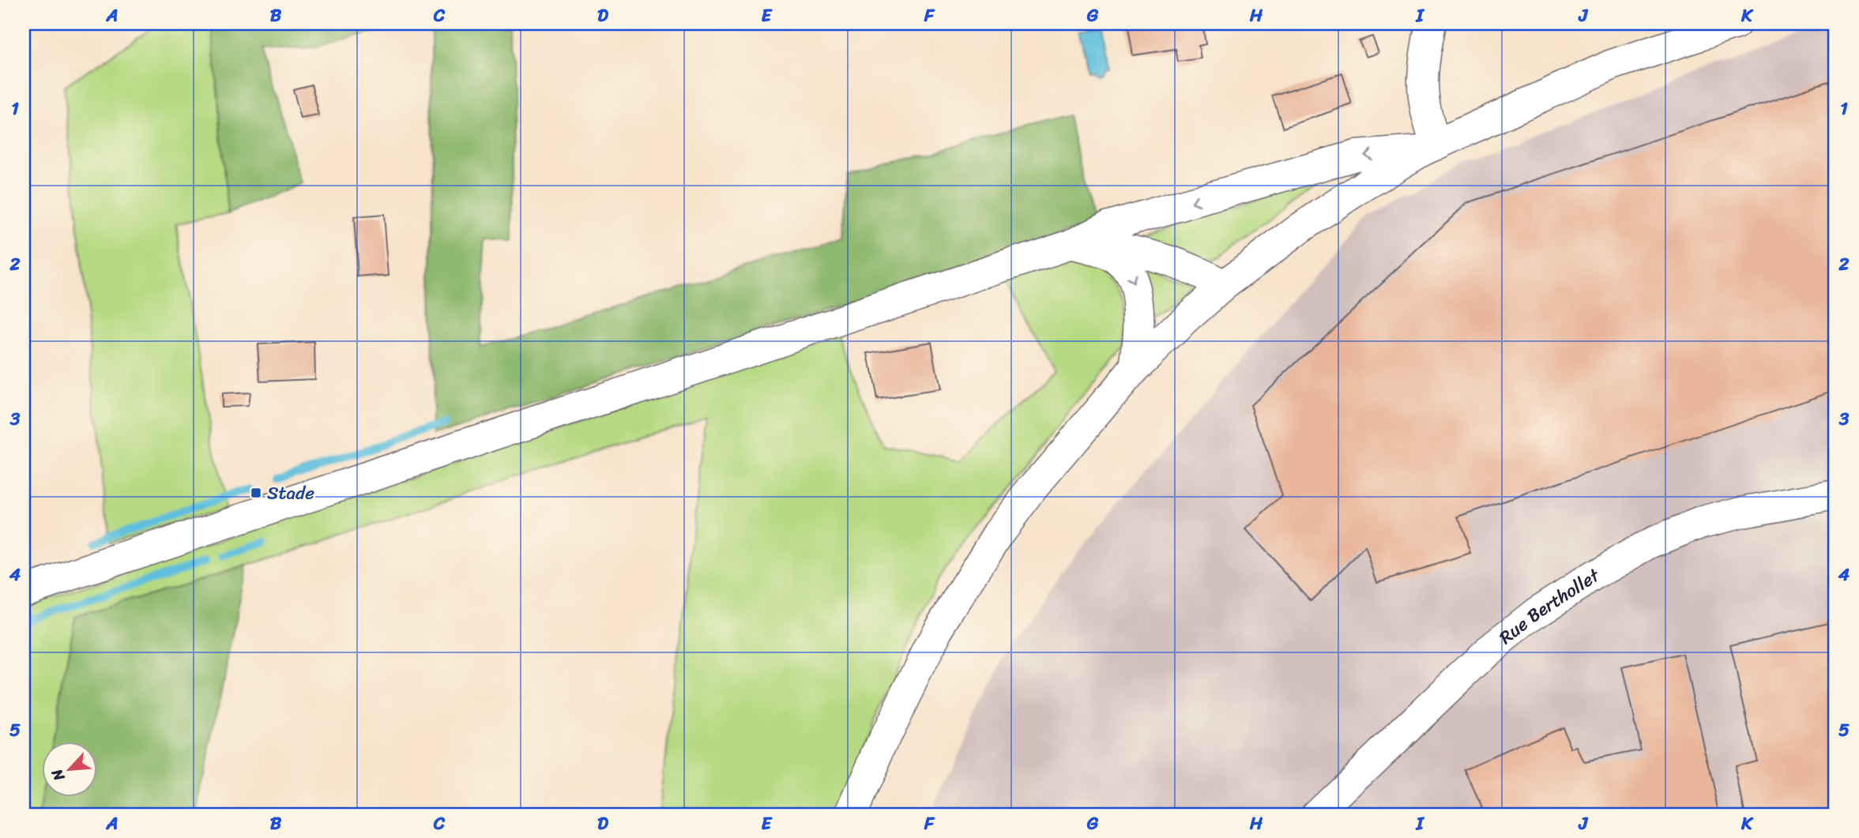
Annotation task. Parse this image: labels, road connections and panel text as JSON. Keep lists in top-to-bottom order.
{
  "streets": {
    "street": ["Rue Berthollet"]
  },
  "places": {
    "transit": ["Stade"]
  },
  "north": "bottom left",
  "grid": {
    "columns": [
      "A",
      "B",
      "C",
      "D",
      "E",
      "F",
      "G",
      "H",
      "I",
      "J",
      "K"
    ],
    "rows": [
      "1",
      "2",
      "3",
      "4",
      "5"
    ]
  }
}
